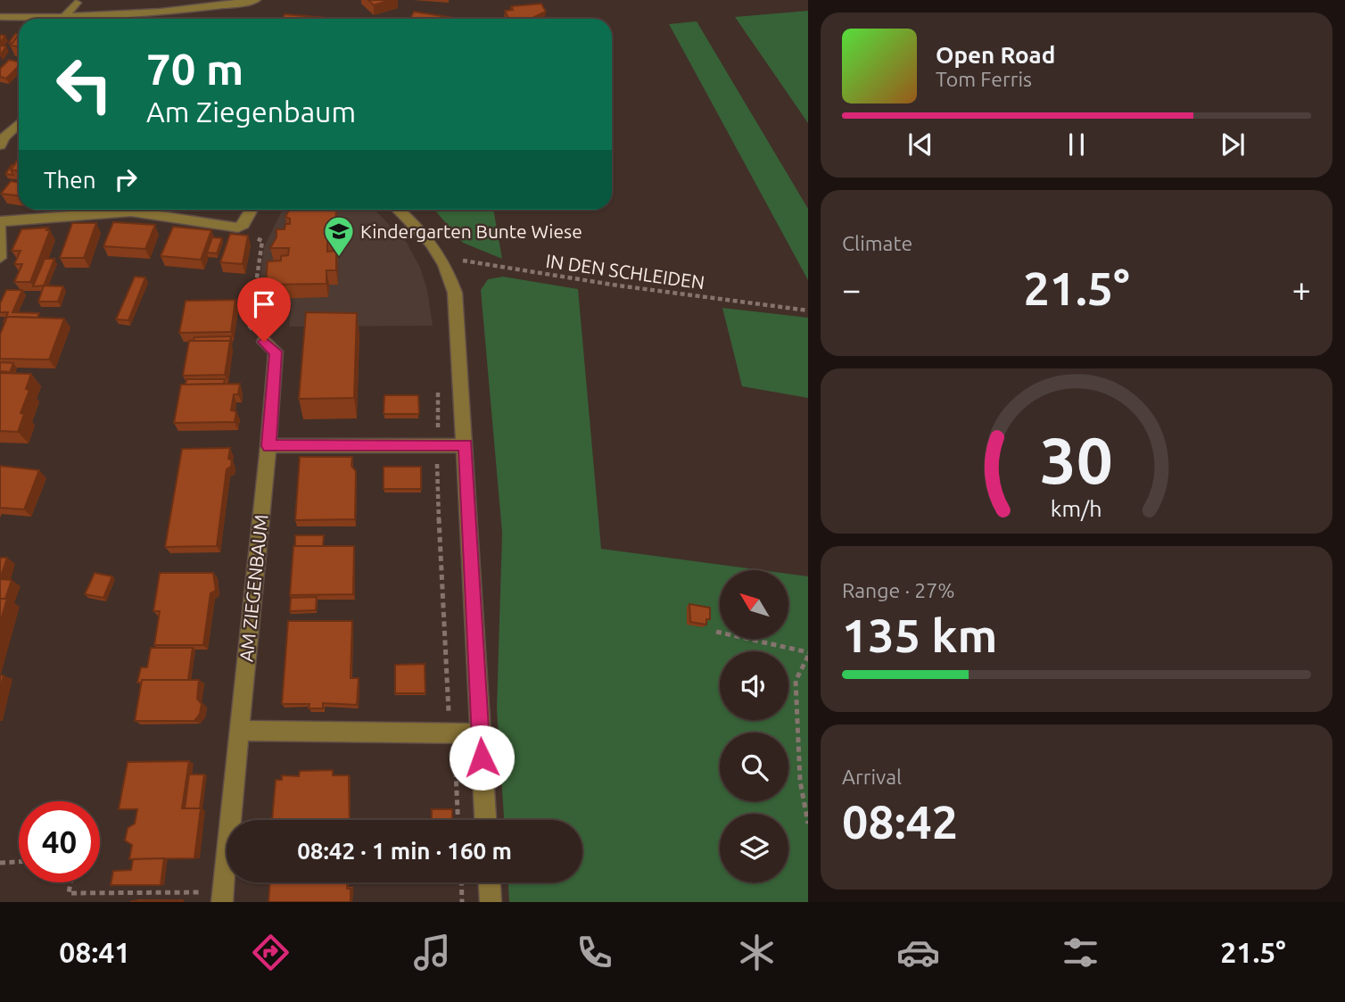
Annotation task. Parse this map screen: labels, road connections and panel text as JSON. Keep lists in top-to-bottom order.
{
  "streets": {
    "street": ["AM ZIEGENBAUM"],
    "path": ["IN DEN SCHLEIDEN"]
  },
  "places": {
    "school or university": ["Kindergarten Bunte Wiese"]
  },
  "north": "top left",
  "page": {
    "turn": ["70 m", "Am Ziegenbaum"],
    "song": ["Open Road", "Tom Ferris"],
    "then": "Then",
    "tile": [
      "Climate",
      ["Range · 27%", "135 km"],
      ["Arrival", "08:42"]
    ],
    "heat": ["−", "21.5°", "+"],
    "limit": "40",
    "trip": "08:42 · 1 min · 160 m",
    "tabs": ["08:41", "21.5°"],
    "gauge": ["30", "km/h"]
  }
}
